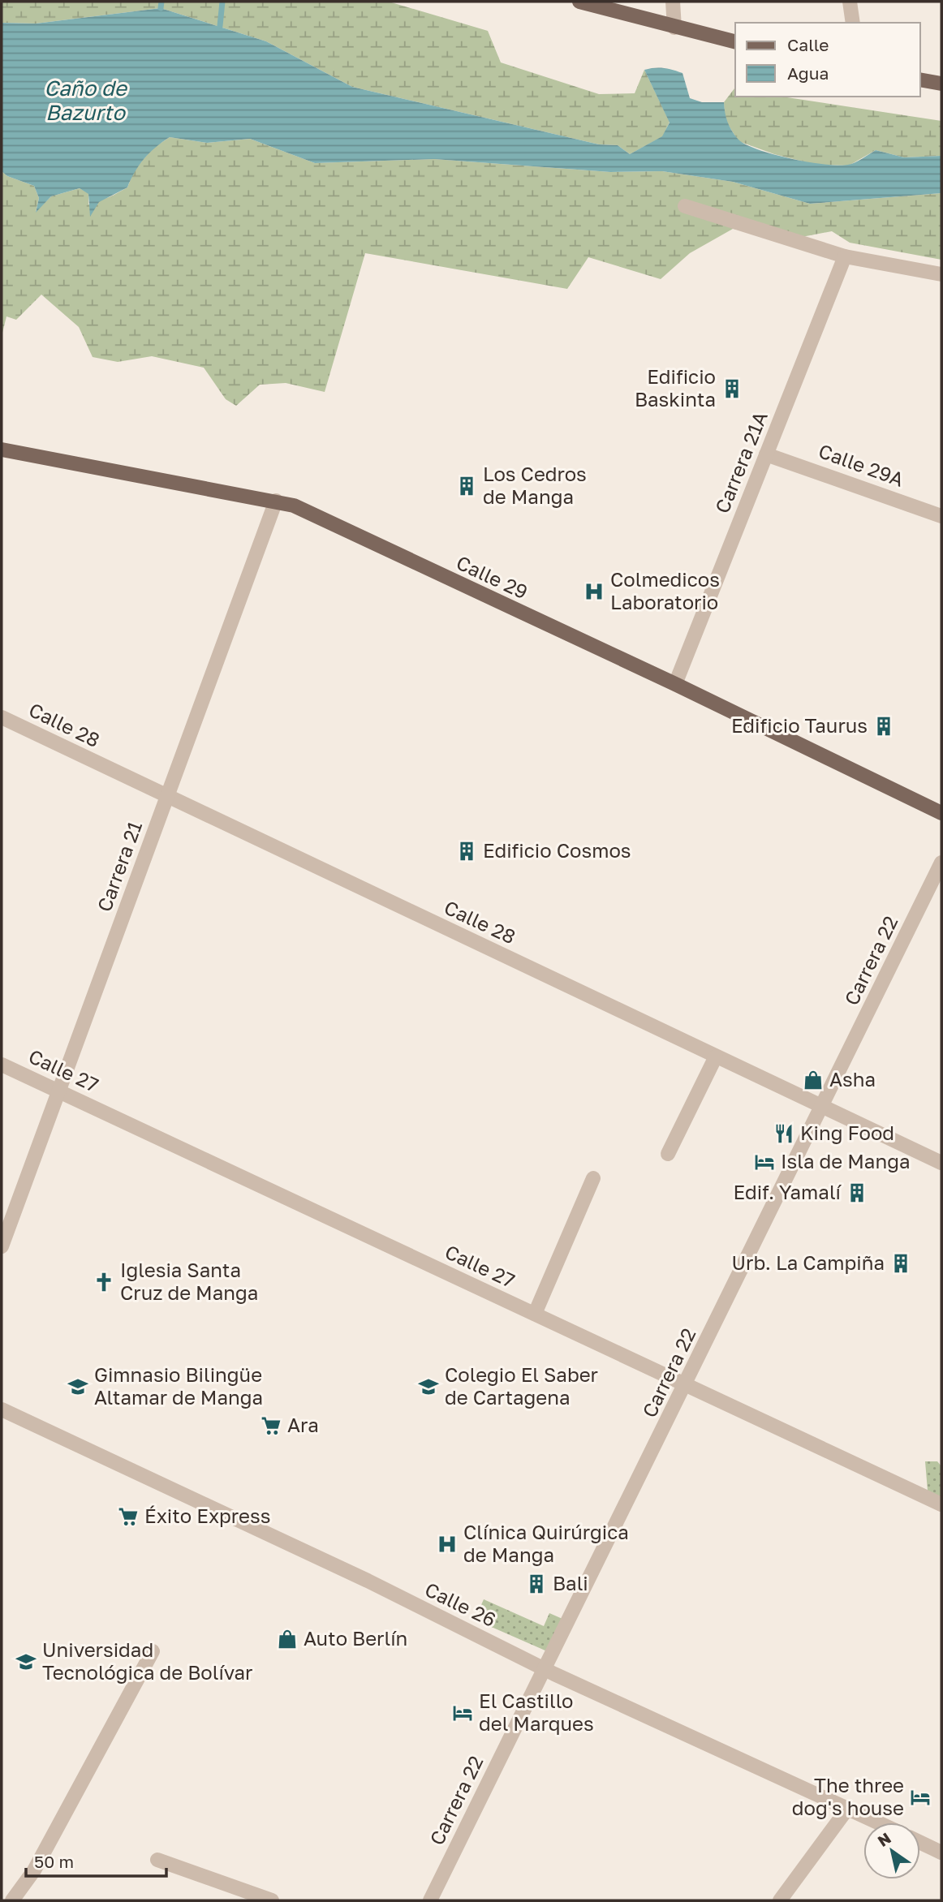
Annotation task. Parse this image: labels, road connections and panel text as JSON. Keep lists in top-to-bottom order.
{
  "streets": {
    "main road": ["Calle 29"],
    "street": [
      "Carrera 21A",
      "Calle 29A",
      "Calle 28",
      "Carrera 21",
      "Carrera 22",
      "Calle 27",
      "Calle 26"
    ]
  },
  "crossings": [
    ["Carrera 21A", "Calle 29A"],
    ["Carrera 21A", "Calle 29"],
    ["Calle 29", "Carrera 21"],
    ["Calle 28", "Carrera 21"],
    ["Calle 28", "Carrera 22"],
    ["Carrera 21", "Calle 27"],
    ["Carrera 22", "Calle 27"],
    ["Carrera 22", "Calle 26"]
  ],
  "water": ["Caño de Bazurto"],
  "places": {
    "building": [
      "Edificio Baskinta",
      "Los Cedros de Manga",
      "Edificio Taurus",
      "Edificio Cosmos",
      "Edif. Yamalí",
      "Urb. La Campiña",
      "Bali"
    ],
    "hospital": ["Colmedicos Laboratorio", "Clínica Quirúrgica de Manga"],
    "shop": ["Asha", "Auto Berlín"],
    "restaurant": ["King Food"],
    "hotel": ["Isla de Manga", "El Castillo del Marques", "The three dog's house"],
    "church": ["Iglesia Santa Cruz de Manga"],
    "school or university": ["Gimnasio Bilingüe Altamar de Manga", "Colegio El Saber de Cartagena", "Universidad Tecnológica de Bolívar"],
    "supermarket": ["Ara", "Éxito Express"]
  },
  "legend": ["Calle", "Agua"],
  "scale_bar": "50 m",
  "north": "top left"
}
